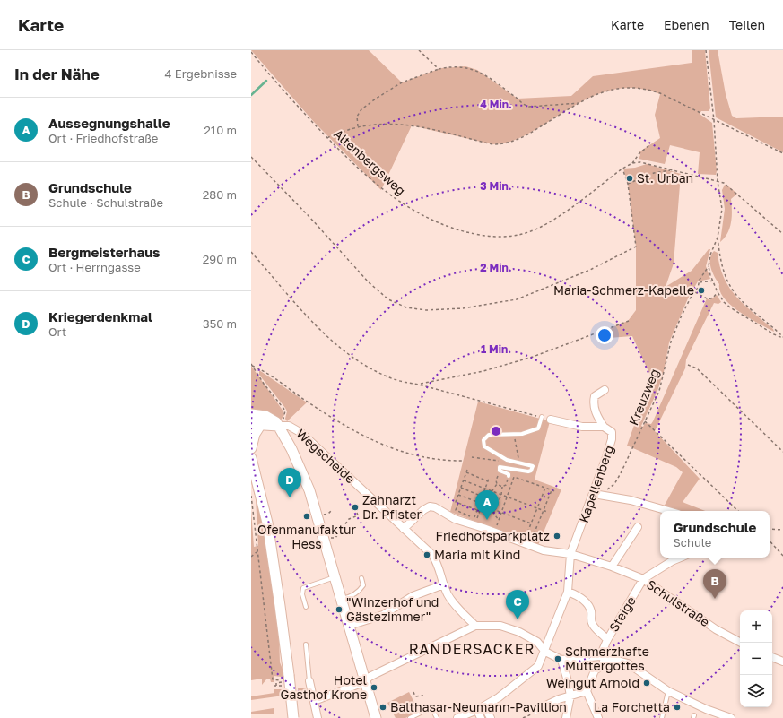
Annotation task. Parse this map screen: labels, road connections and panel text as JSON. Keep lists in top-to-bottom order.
{
  "streets": {
    "street": [
      "Wegscheide",
      "Kapellenberg",
      "Schulstraße",
      "Steige"
    ],
    "path": ["Altenbergsweg", "Kreuzweg"]
  },
  "crossings": [
    ["Kreuzweg", "Kapellenberg"],
    ["Wegscheide", "Schulstraße"],
    ["Kapellenberg", "Schulstraße"],
    ["Schulstraße", "Steige"]
  ],
  "districts": ["RANDERSACKER"],
  "places": [
    "St. Urban",
    "Maria-Schmerz-Kapelle",
    "Zahnarzt Dr. Pfister",
    "Ofenmanufaktur Hess",
    "Friedhofsparkplatz",
    "Maria mit Kind",
    "\"Winzerhof und Gästezimmer\"",
    "Schmerzhafte Muttergottes",
    "Weingut Arnold",
    "Hotel Gasthof Krone",
    "Balthasar-Neumann-Pavillion",
    "La Forchetta"
  ],
  "page": {
    "header": "Karte",
    "nav": ["Karte", "Ebenen", "Teilen"],
    "heading": ["In der Nähe", "4 Ergebnisse"],
    "list": [
      {
        "mark": "A",
        "name": "Aussegnungshalle",
        "note": "Ort · Friedhofstraße",
        "value": "210 m"
      },
      {
        "mark": "B",
        "name": "Grundschule",
        "note": "Schule · Schulstraße",
        "value": "280 m"
      },
      {
        "mark": "C",
        "name": "Bergmeisterhaus",
        "note": "Ort · Herrngasse",
        "value": "290 m"
      },
      {
        "mark": "D",
        "name": "Kriegerdenkmal",
        "note": "Ort",
        "value": "350 m"
      }
    ],
    "pins": [
      "D",
      "A",
      "B",
      "C"
    ],
    "popup": ["Grundschule", "Schule"],
    "map_buttons": ["+", "−"]
  },
  "rings": [
    "4 Min.",
    "3 Min.",
    "2 Min.",
    "1 Min."
  ]
}
